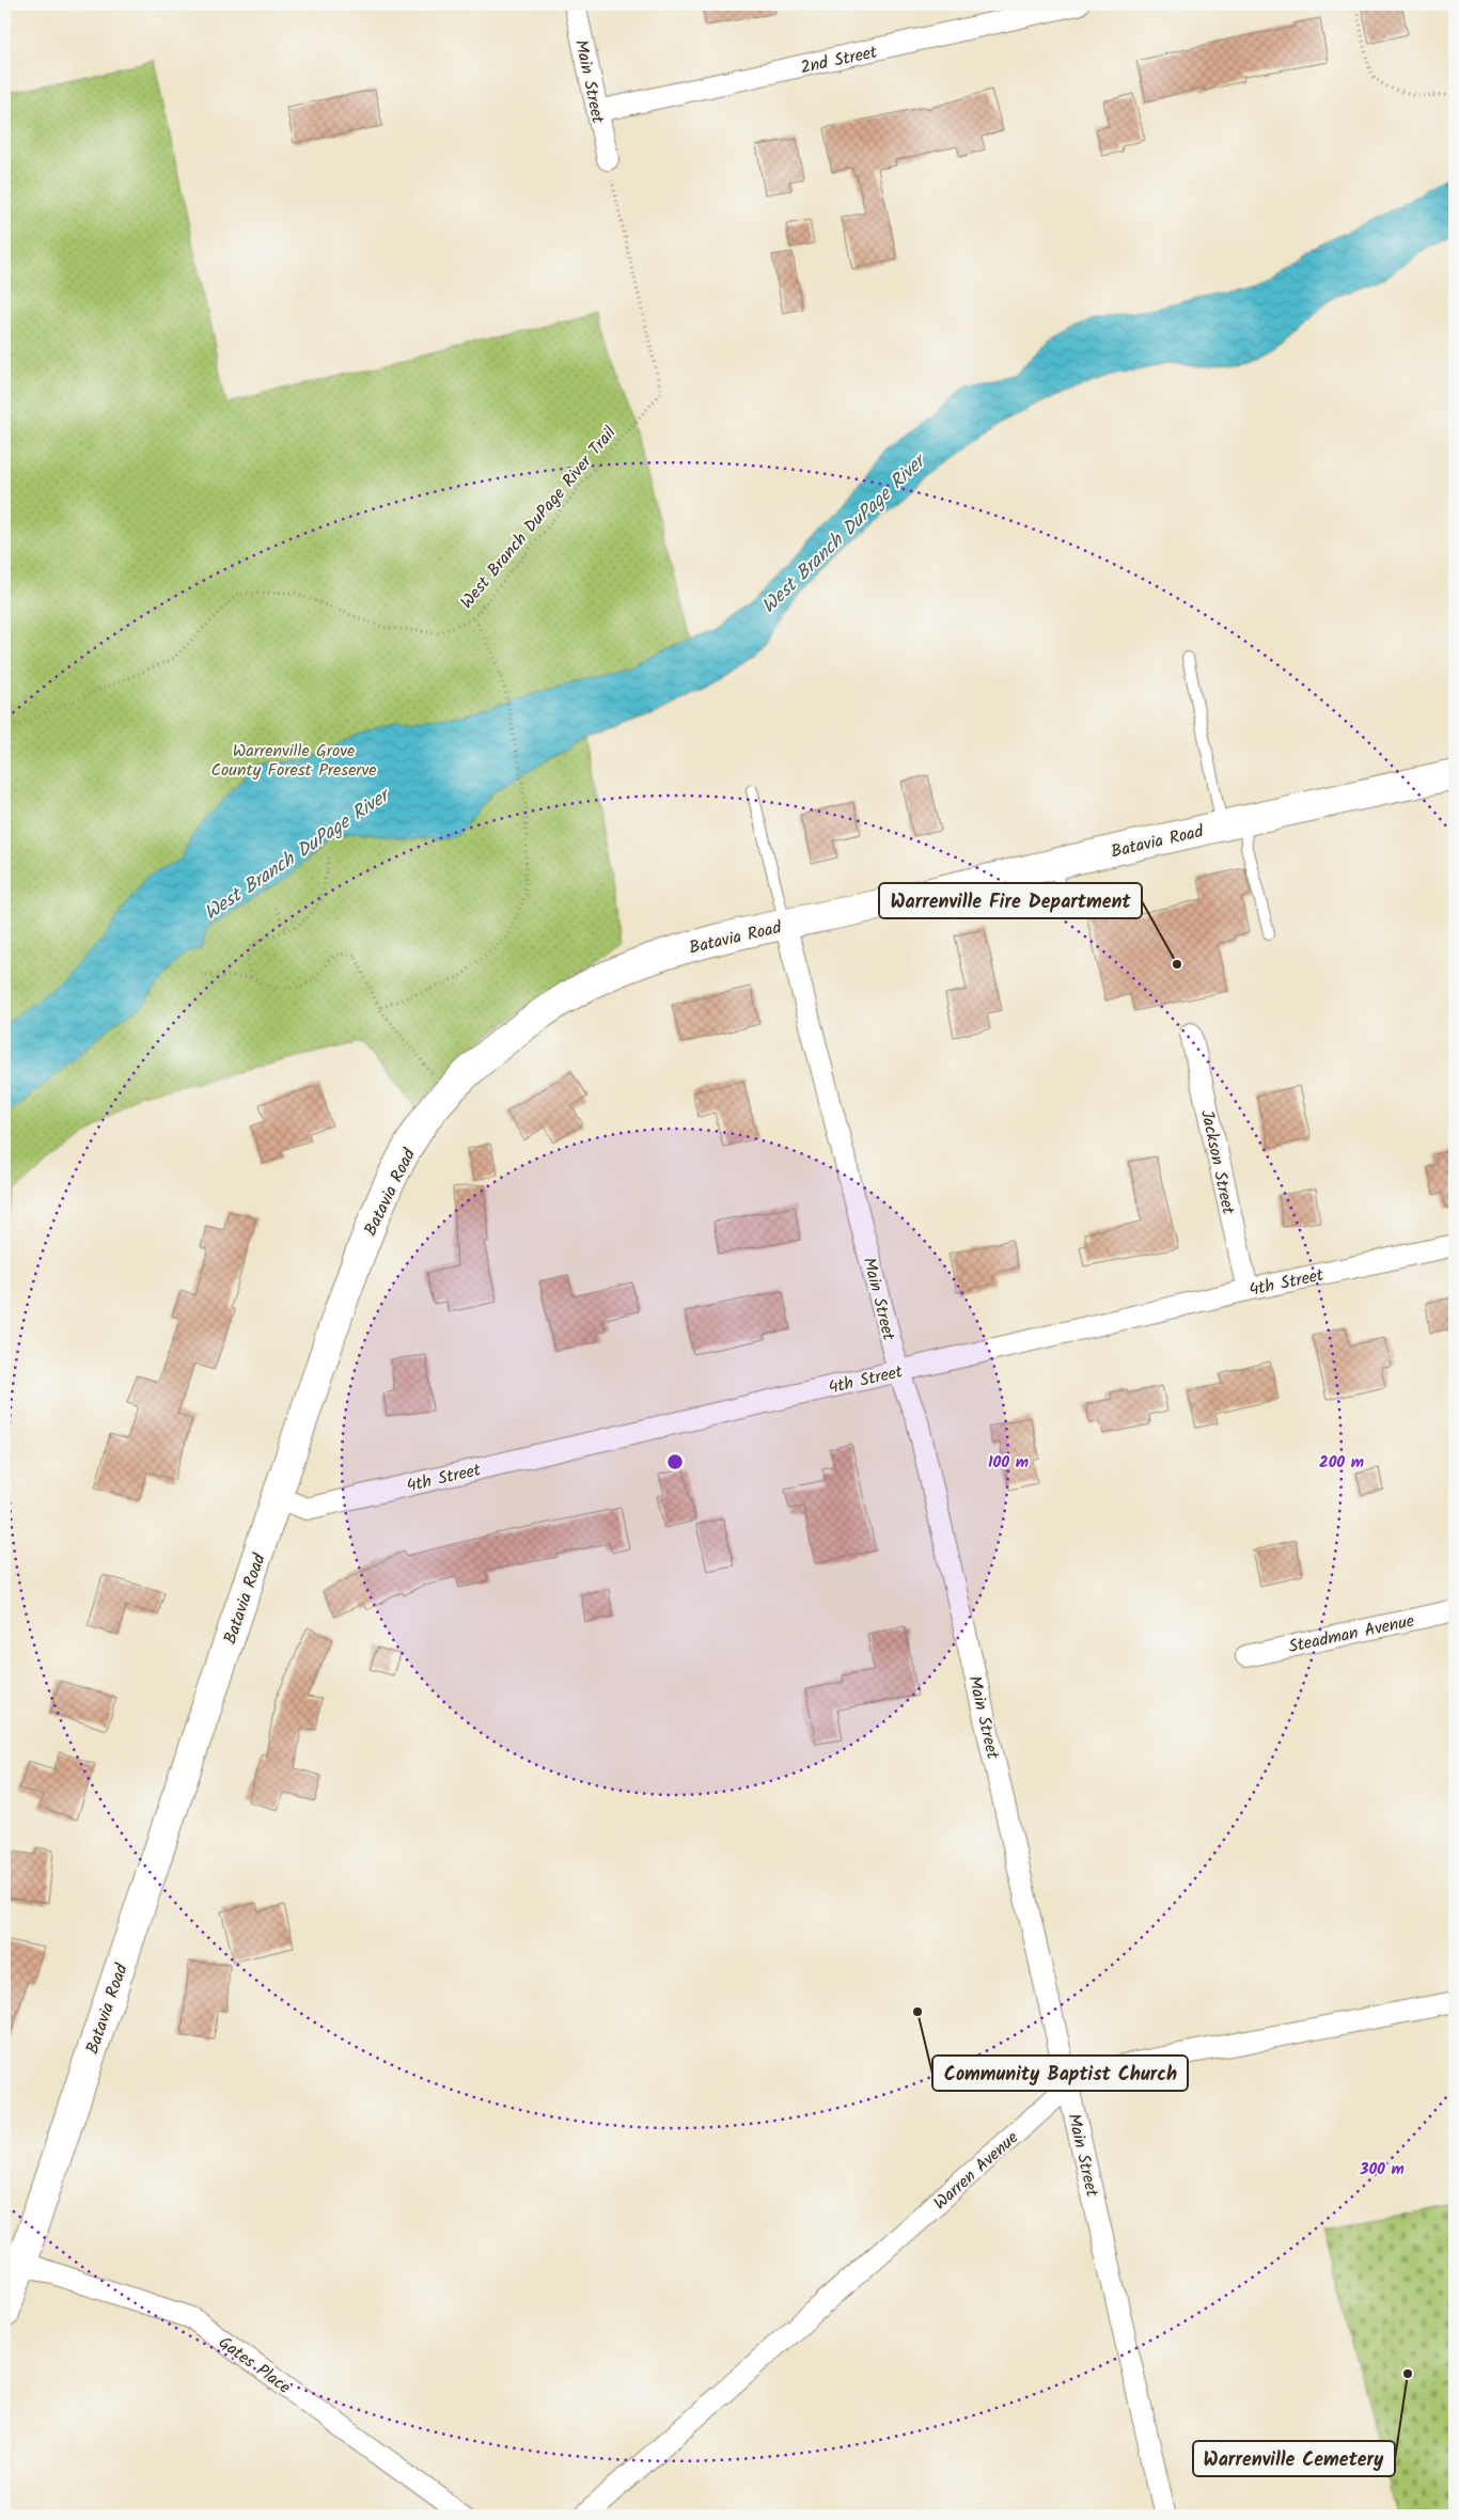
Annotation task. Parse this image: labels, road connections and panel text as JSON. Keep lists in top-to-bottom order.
{
  "streets": {
    "main road": ["Batavia Road"],
    "street": [
      "2nd Street",
      "Main Street",
      "Jackson Street",
      "4th Street",
      "Steadman Avenue",
      "Warren Avenue",
      "Gates Place"
    ],
    "path": ["West Branch DuPage River Trail"]
  },
  "crossings": [
    ["2nd Street", "Main Street"],
    ["Main Street", "West Branch DuPage River Trail"],
    ["Main Street", "Batavia Road"],
    ["Main Street", "4th Street"],
    ["Main Street", "Warren Avenue"],
    ["Batavia Road", "4th Street"],
    ["Batavia Road", "Gates Place"],
    ["Jackson Street", "4th Street"]
  ],
  "water": ["West Branch DuPage River"],
  "parks": ["Warrenville Grove County Forest Preserve"],
  "places": ["Warrenville Fire Department", "Community Baptist Church", "Warrenville Cemetery"],
  "rings": ["100 m", "200 m", "300 m"]
}
